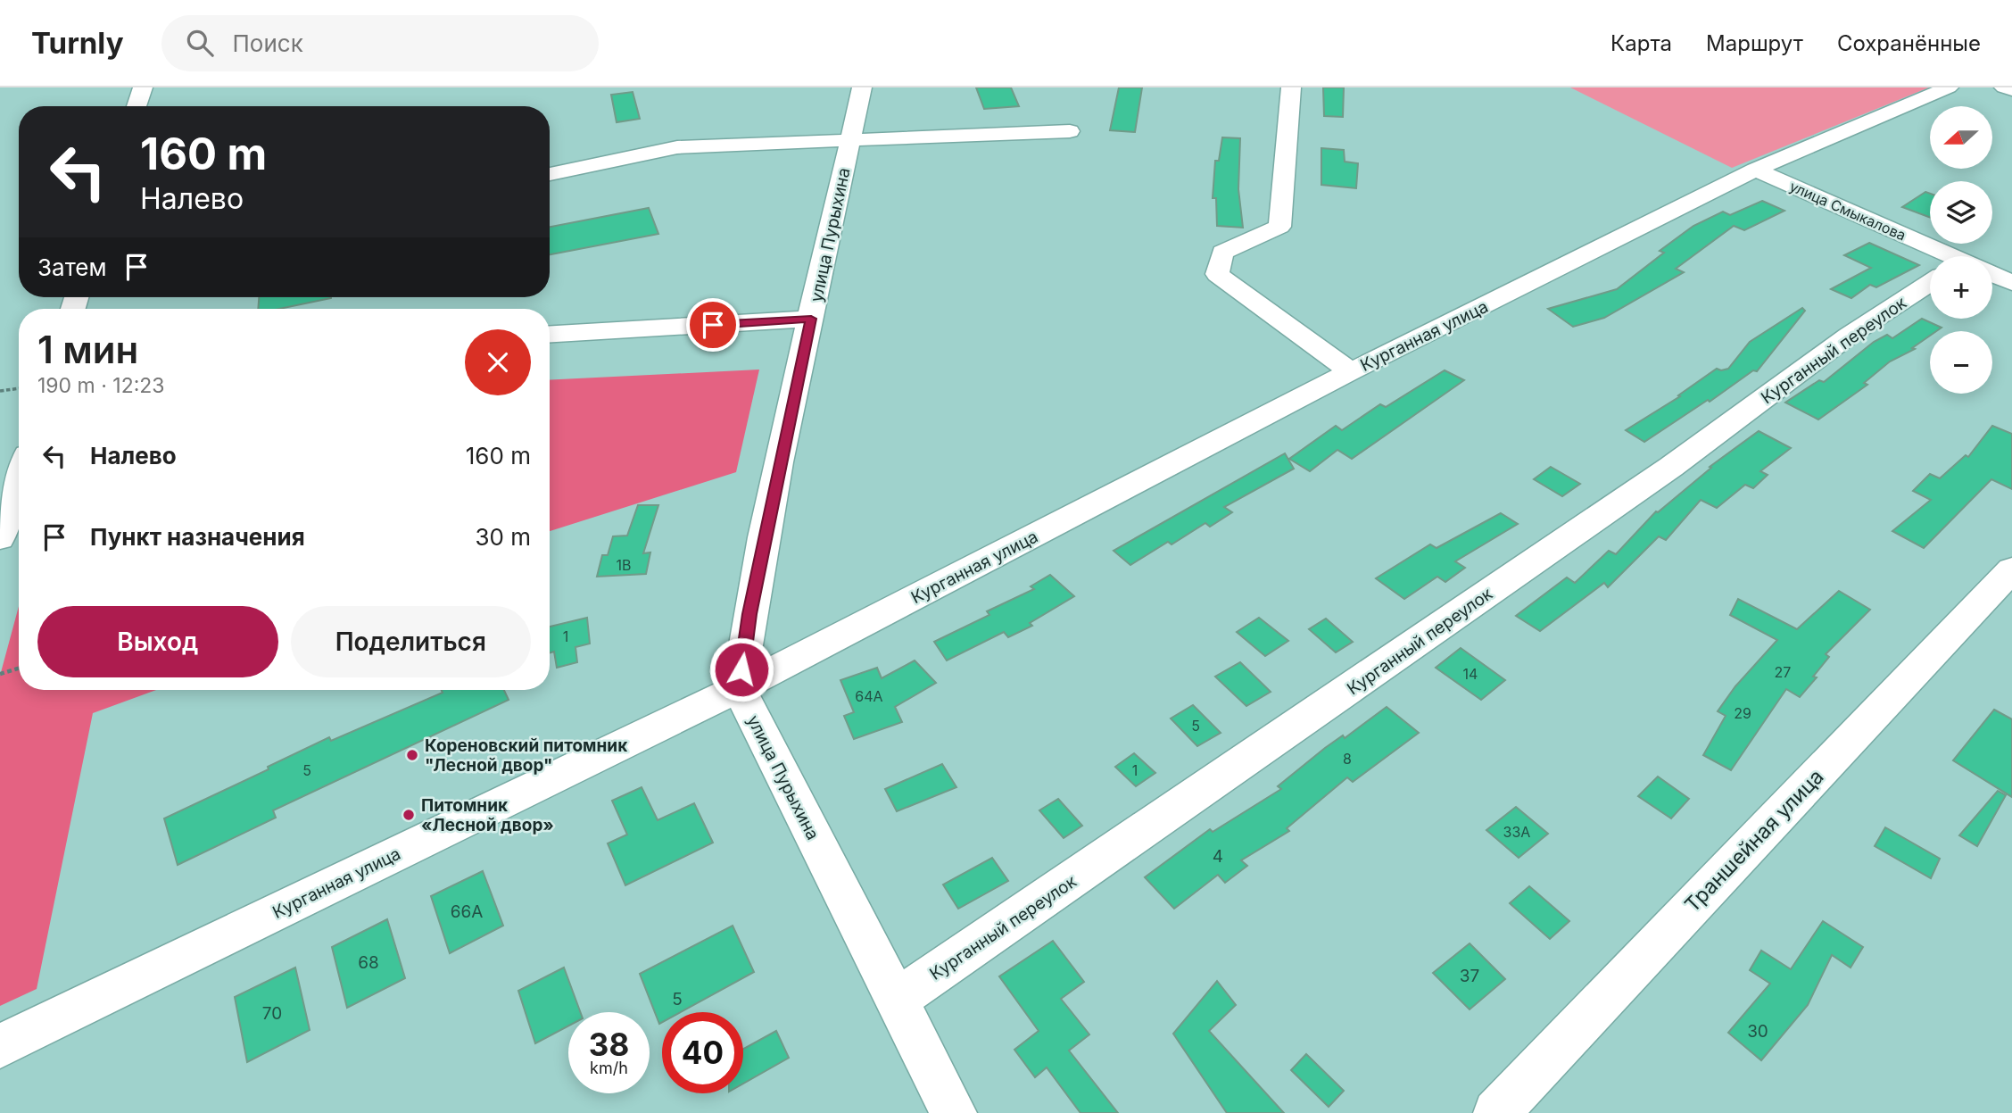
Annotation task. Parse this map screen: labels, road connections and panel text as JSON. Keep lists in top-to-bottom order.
{
  "streets": {
    "street": [
      "улица Смыкалова",
      "улица Пурыхина",
      "Курганная улица",
      "Курганный переулок",
      "Траншейная улица"
    ]
  },
  "crossings": [
    ["улица Смыкалова", "Курганная улица"],
    ["улица Пурыхина", "Курганная улица"],
    ["улица Пурыхина", "Курганный переулок"]
  ],
  "places": ["Кореновский питомник \"Лесной двор\"", "Питомник «Лесной двор»"],
  "house_numbers": [
    "1В",
    "1",
    "27",
    "14",
    "64А",
    "29",
    "5",
    "8",
    "5",
    "1",
    "33А",
    "4",
    "66А",
    "68",
    "37",
    "5",
    "70",
    "30"
  ],
  "north": "left",
  "page": {
    "header": "Turnly",
    "search": "Поиск",
    "nav": ["Карта", "Маршрут", "Сохранённые"],
    "map_buttons": ["+", "−"],
    "turn": ["160 m", "Налево"],
    "then": "Затем",
    "heading": ["1 мин", "190 m · 12:23"],
    "list": [
      {
        "name": "Налево",
        "value": "160 m"
      },
      {
        "name": "Пункт назначения",
        "value": "30 m"
      }
    ],
    "buttons": ["Выход", "Поделиться"],
    "speed": "38 km/h",
    "limit": "40"
  }
}
